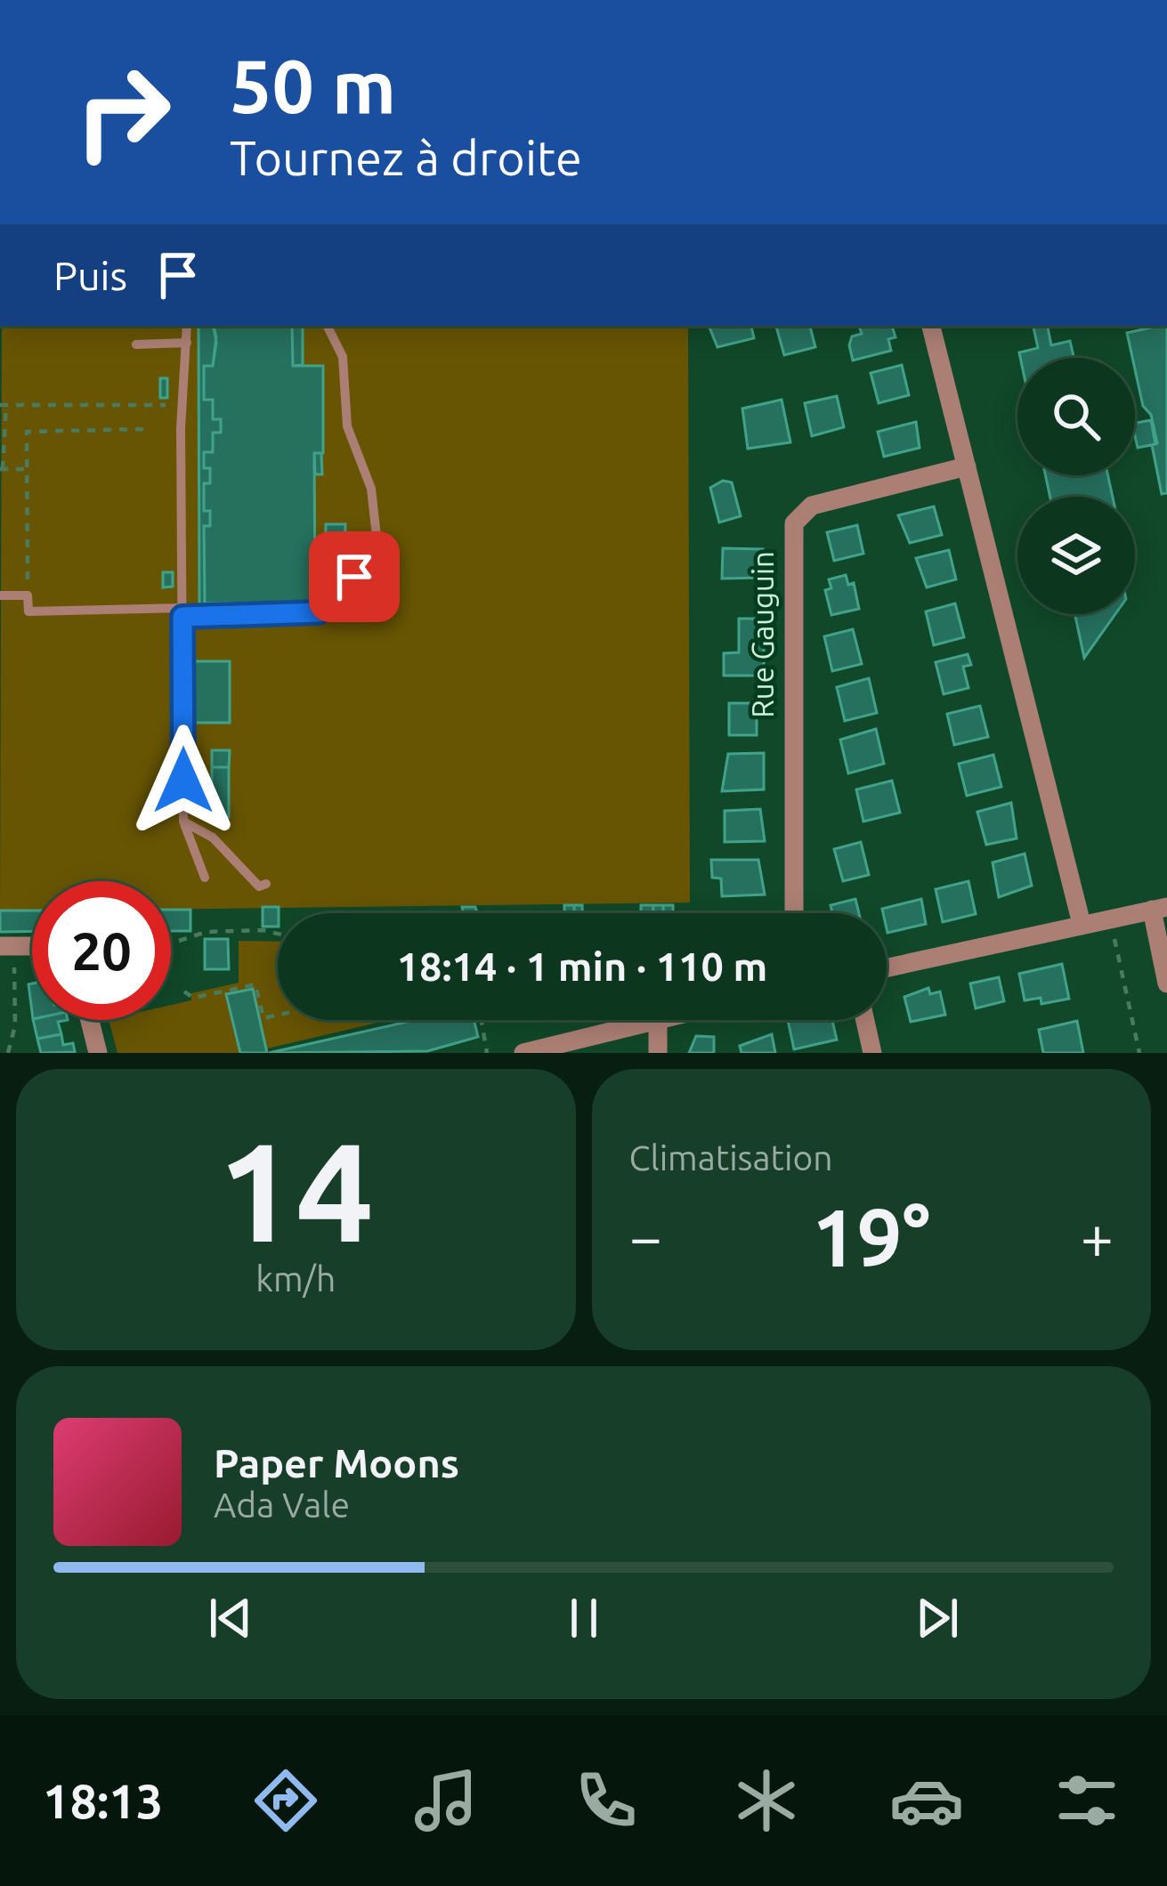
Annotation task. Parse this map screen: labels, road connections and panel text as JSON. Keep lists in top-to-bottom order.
{
  "streets": {
    "street": ["Rue Gauguin"]
  },
  "page": {
    "turn": ["50 m", "Tournez à droite"],
    "then": "Puis",
    "limit": "20",
    "trip": "18:14 · 1 min · 110 m",
    "tile": [
      ["14", "km/h"],
      "Climatisation"
    ],
    "heat": ["−", "19°", "+"],
    "song": ["Paper Moons", "Ada Vale"],
    "tabs": "18:13"
  }
}
